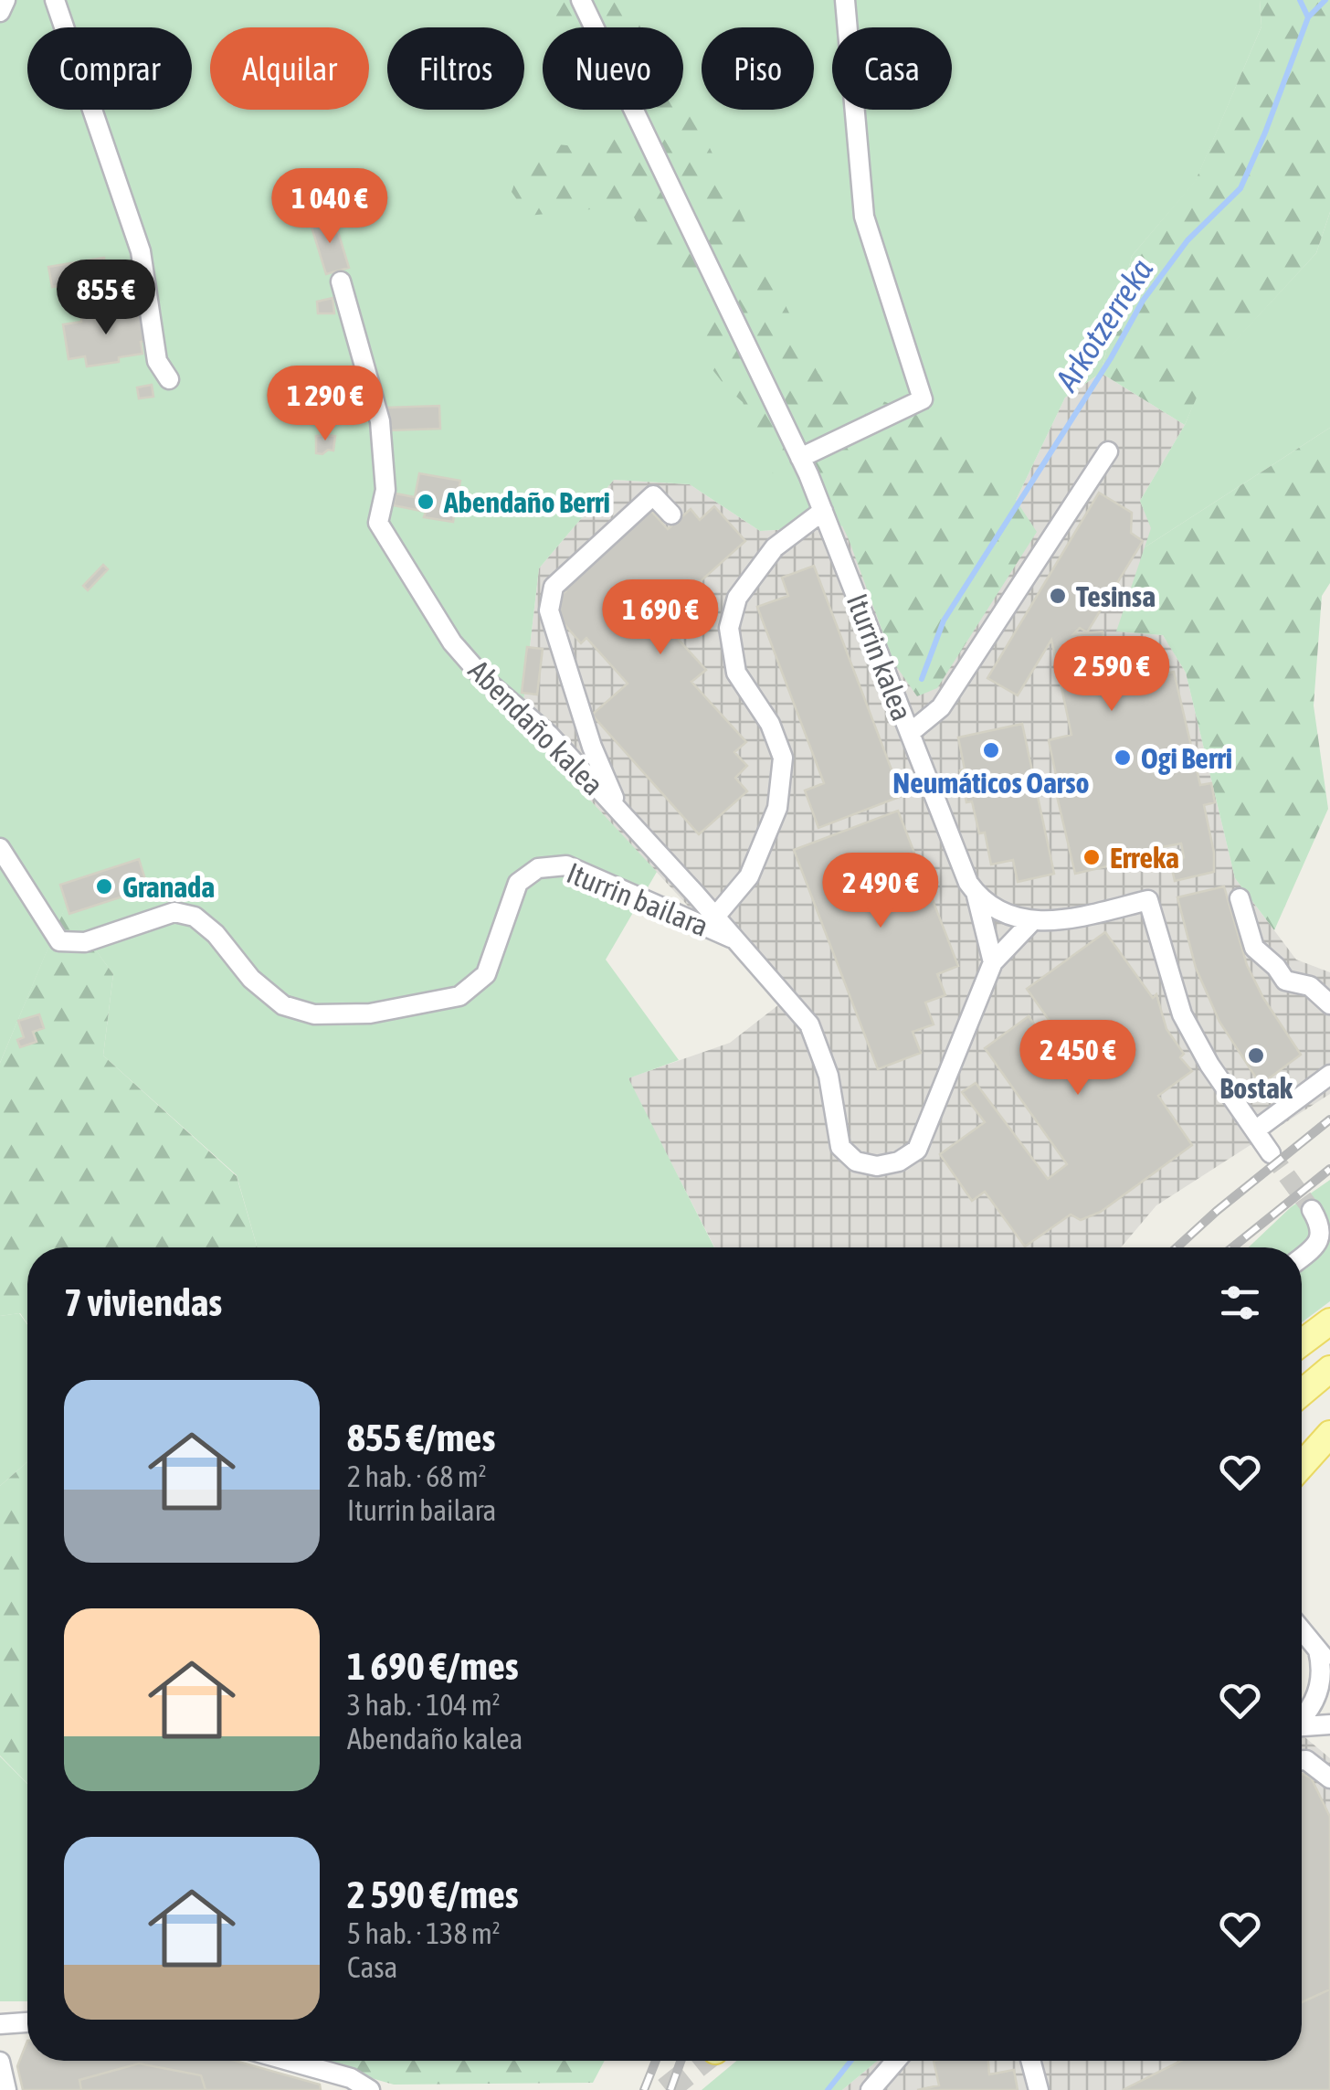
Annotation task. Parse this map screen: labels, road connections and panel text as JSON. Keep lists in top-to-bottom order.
{
  "streets": {
    "street": ["Iturrin kalea", "Abendaño kalea", "Iturrin bailara"]
  },
  "crossings": [
    ["Iturrin kalea", "Abendaño kalea"],
    ["Abendaño kalea", "Iturrin bailara"]
  ],
  "water": ["Arkotzerreka"],
  "places": [
    "Abendaño Berri",
    "Tesinsa",
    "Neumáticos Oarso",
    "Ogi Berri",
    "Erreka",
    "Granada",
    "Bostak"
  ],
  "page": {
    "chip": [
      "Comprar",
      "Alquilar",
      "Filtros",
      "Nuevo",
      "Piso",
      "Casa"
    ],
    "price": [
      "1 040 €",
      "855 €",
      "1 290 €",
      "1 690 €",
      "2 590 €",
      "2 490 €",
      "2 450 €"
    ],
    "heading": "7 viviendas",
    "list": [
      {
        "name": "855 €/mes",
        "note": "2 hab. · 68 m² · Iturrin bailara"
      },
      {
        "name": "1 690 €/mes",
        "note": "3 hab. · 104 m² · Abendaño kalea"
      },
      {
        "name": "2 590 €/mes",
        "note": "5 hab. · 138 m² · Casa"
      }
    ]
  }
}
